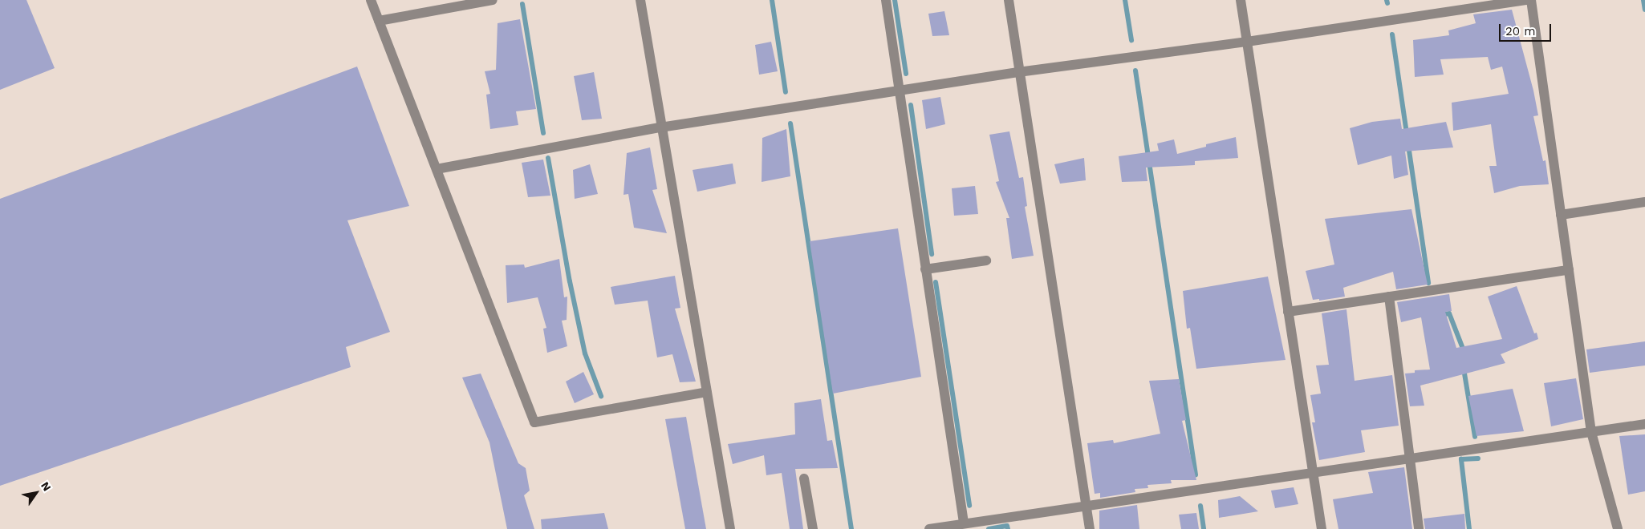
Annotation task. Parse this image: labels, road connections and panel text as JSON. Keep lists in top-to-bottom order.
{
  "scale_bar": "20 m",
  "north": "top right"
}
